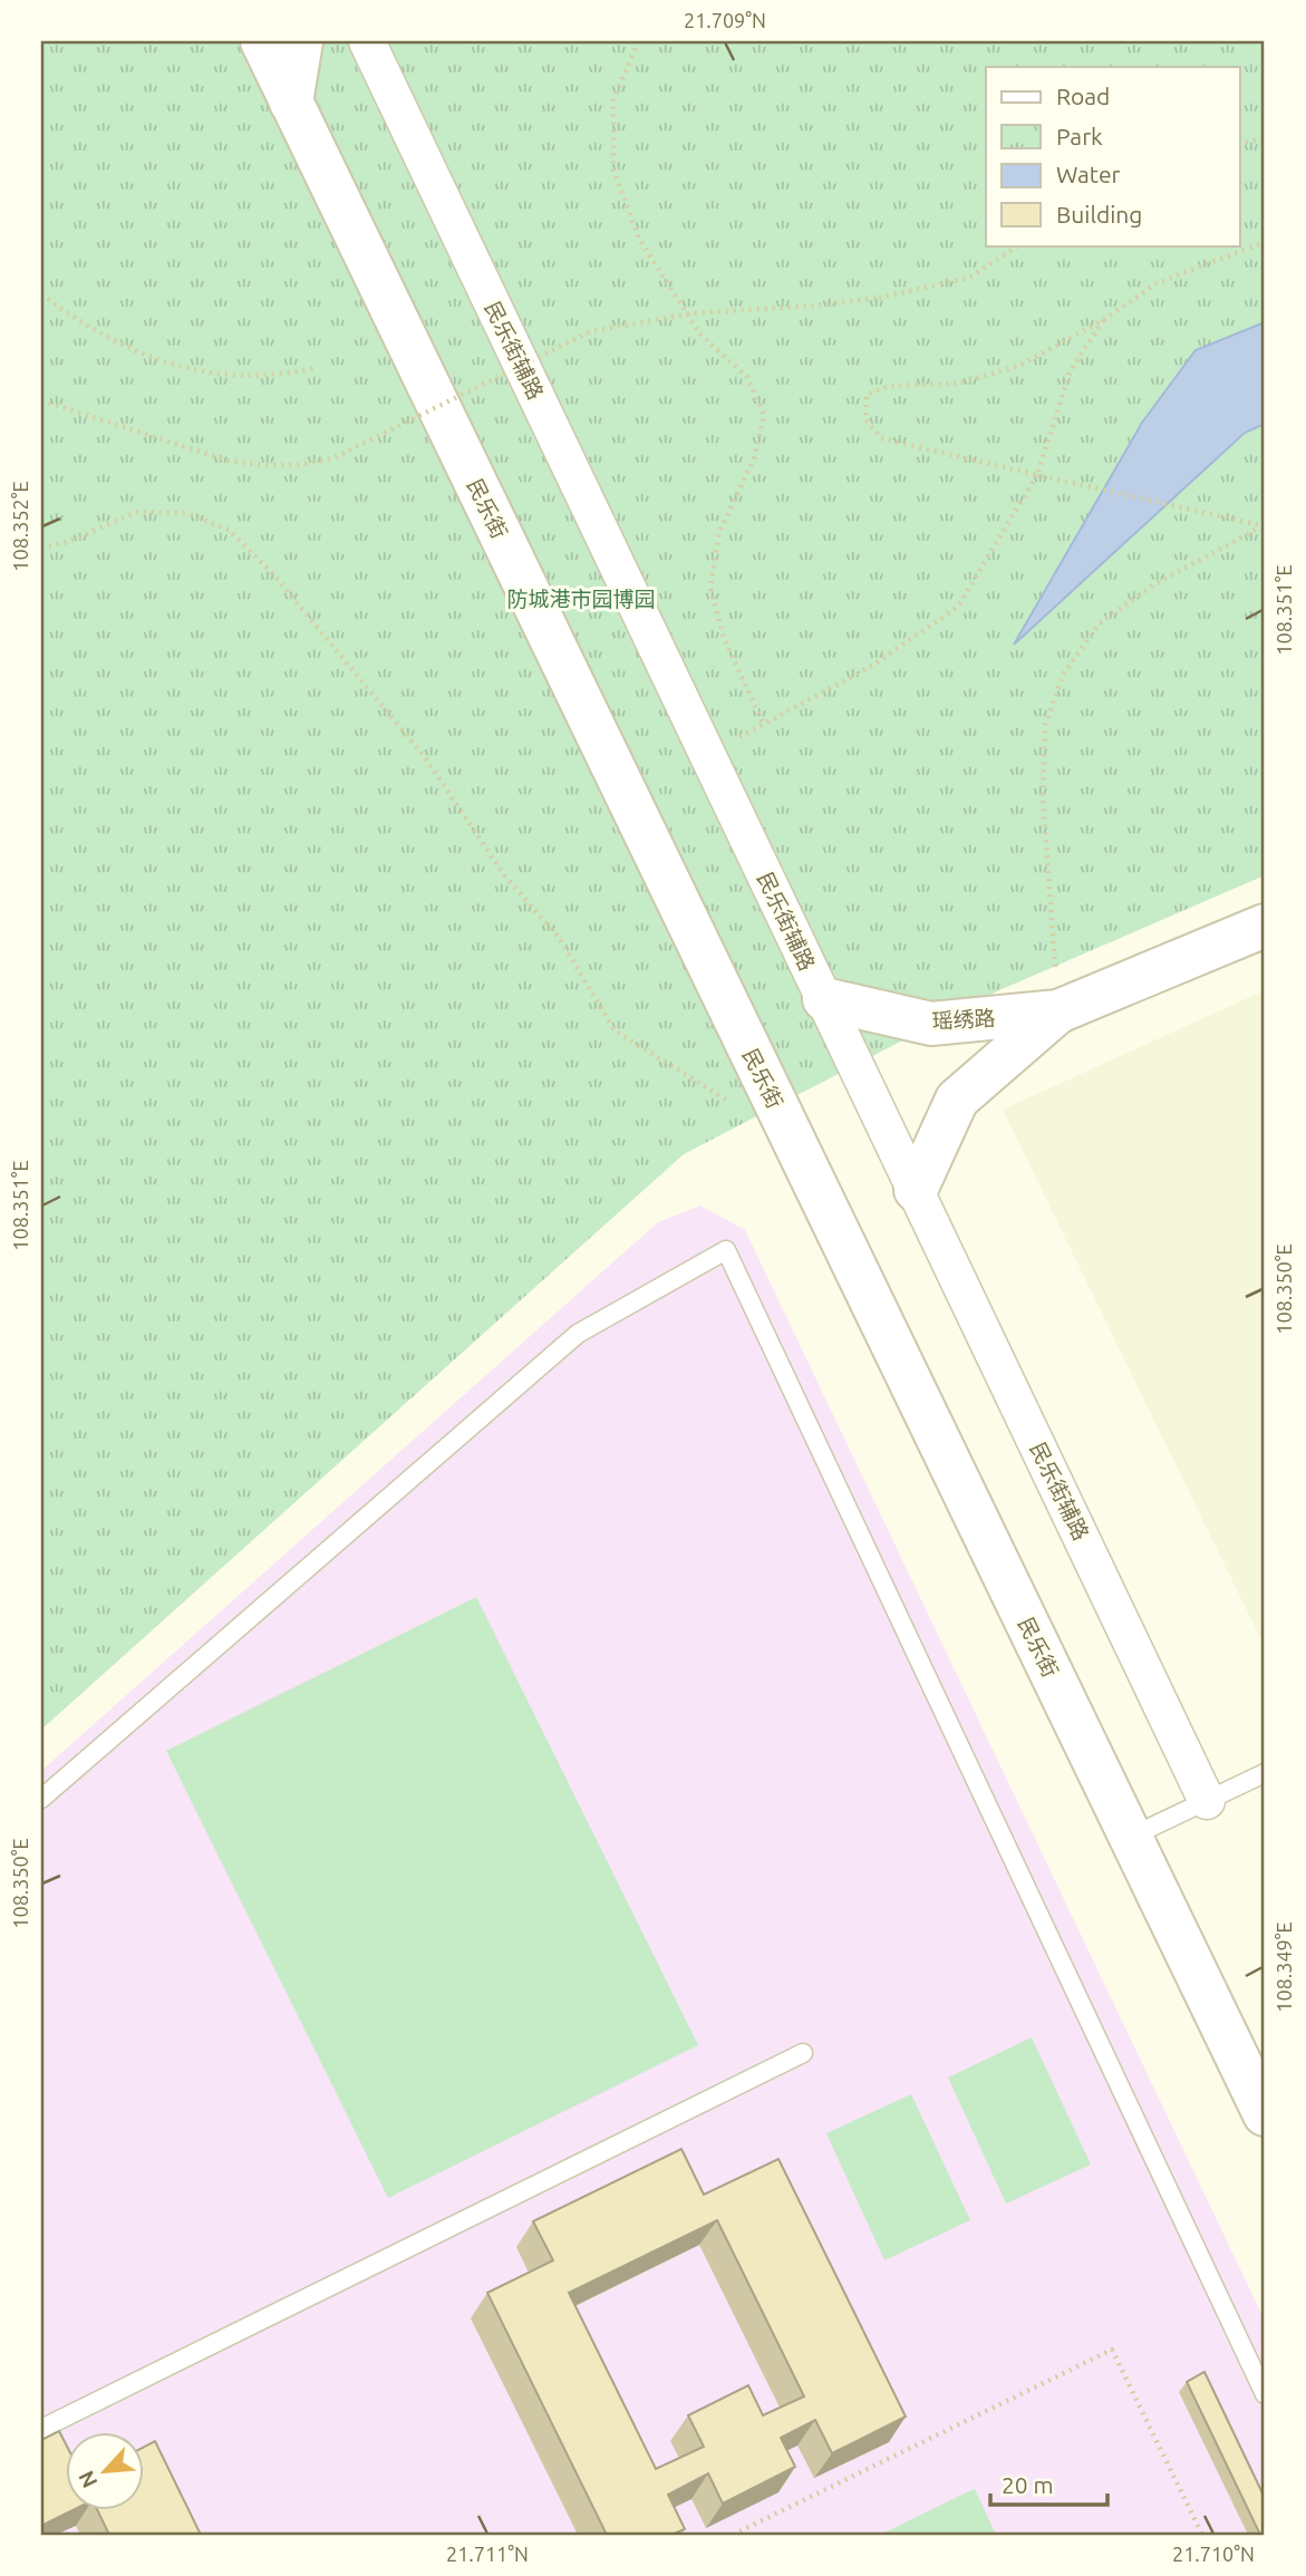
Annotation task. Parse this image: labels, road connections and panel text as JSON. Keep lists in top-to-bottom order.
{
  "streets": {
    "street": ["民乐街辅路", "民乐街", "瑶绣路"]
  },
  "crossings": [
    ["民乐街辅路", "瑶绣路"]
  ],
  "parks": ["防城港市园博园"],
  "legend": [
    "Road",
    "Park",
    "Water",
    "Building"
  ],
  "scale_bar": "20 m",
  "north": "bottom left",
  "coordinates": [
    "21.709°N",
    "108.352°E",
    "108.351°E",
    "108.350°E",
    "108.349°E",
    "21.711°N",
    "21.710°N"
  ]
}
